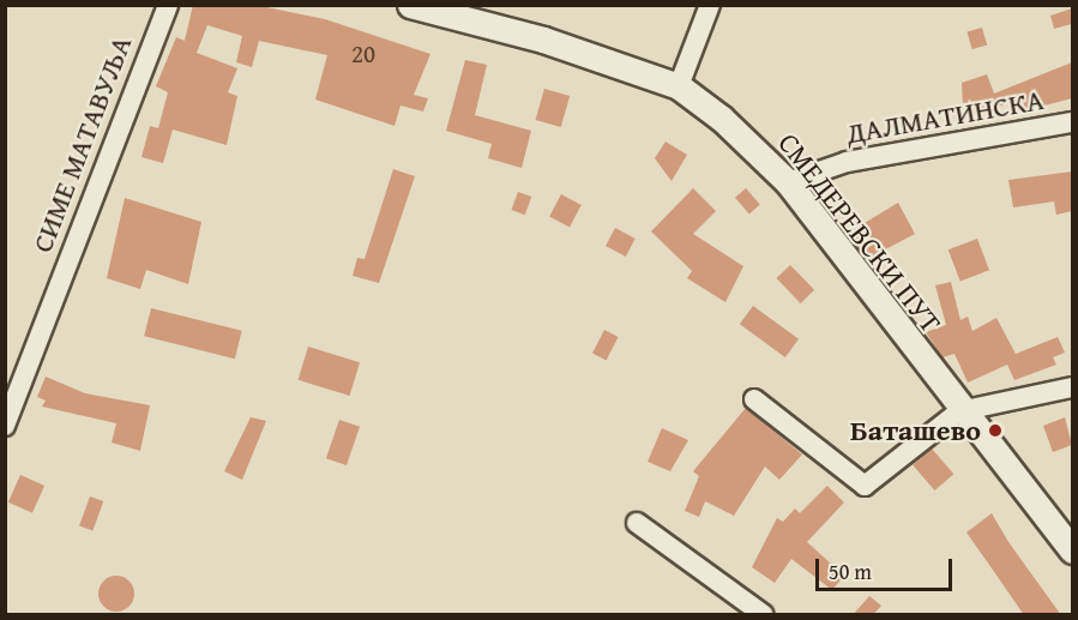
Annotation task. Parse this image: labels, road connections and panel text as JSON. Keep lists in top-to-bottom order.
{
  "streets": {
    "street": ["ДАЛМАТИНСКА", "СИМЕ МАТАВУЉА", "СМЕДЕРЕВСКИ ПУТ"]
  },
  "crossings": [
    ["ДАЛМАТИНСКА", "СМЕДЕРЕВСКИ ПУТ"]
  ],
  "places": ["Баташево"],
  "house_numbers": ["20"],
  "scale_bar": "50 m"
}
